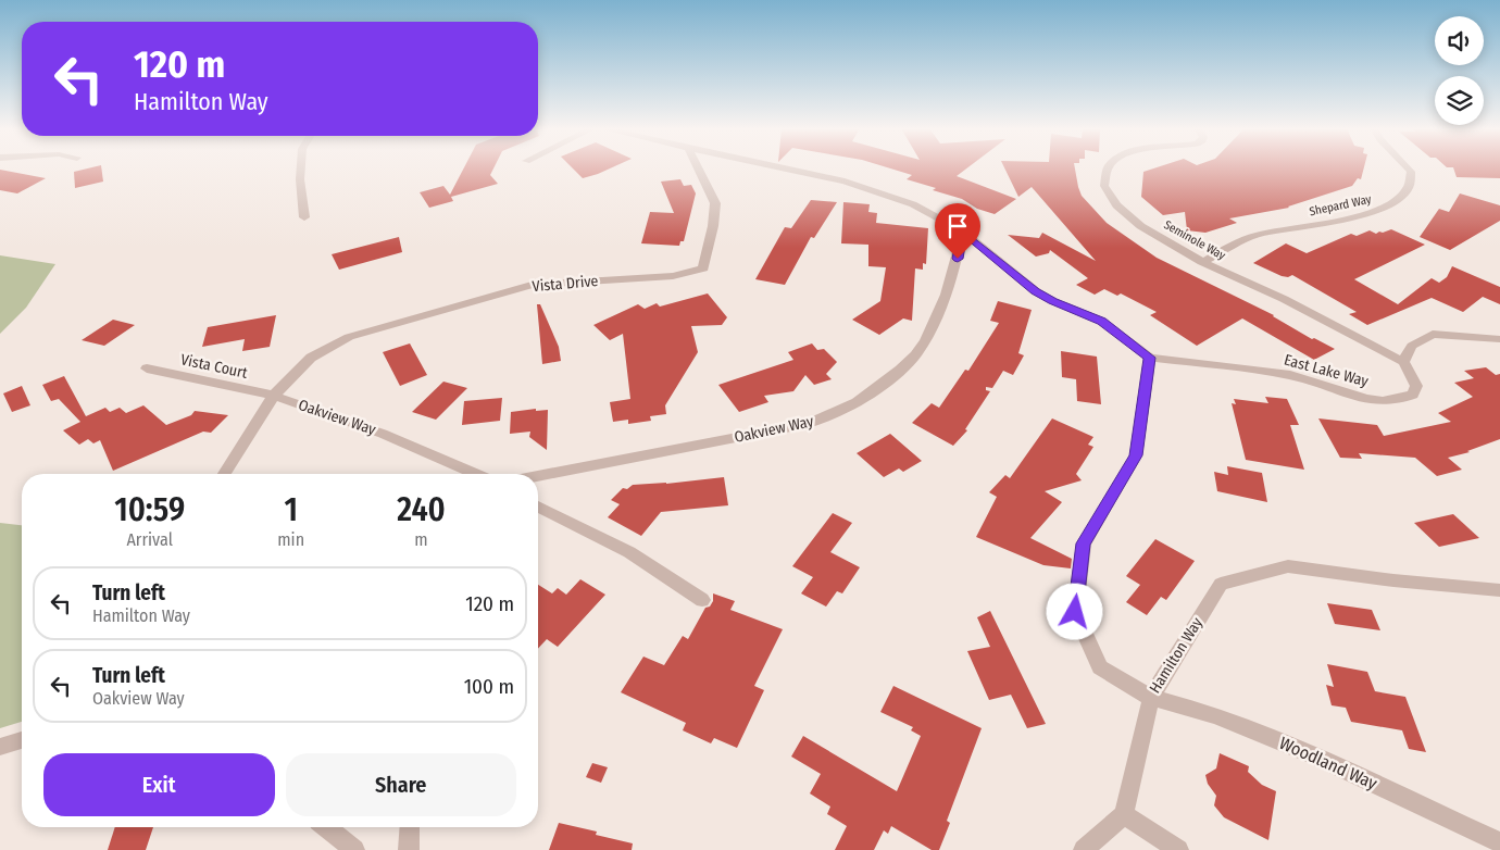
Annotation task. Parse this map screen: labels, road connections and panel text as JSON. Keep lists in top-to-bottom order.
{
  "streets": {
    "street": [
      "Shepard Way",
      "Seminole Way",
      "Vista Drive",
      "Vista Court",
      "East Lake Way",
      "Oakview Way",
      "Hamilton Way",
      "Woodland Way"
    ]
  },
  "crossings": [
    ["Shepard Way", "Seminole Way"],
    ["Seminole Way", "East Lake Way"],
    ["Vista Drive", "Vista Court"],
    ["Vista Drive", "Oakview Way"],
    ["Vista Court", "Oakview Way"],
    ["East Lake Way", "Hamilton Way"],
    ["Hamilton Way", "Woodland Way"]
  ],
  "page": {
    "turn": ["120 m", "Hamilton Way"],
    "eta": [
      "10:59",
      "Arrival",
      "1",
      "min",
      "240",
      "m"
    ],
    "list": [
      {
        "name": "Turn left",
        "note": "Hamilton Way",
        "value": "120 m"
      },
      {
        "name": "Turn left",
        "note": "Oakview Way",
        "value": "100 m"
      }
    ],
    "buttons": ["Exit", "Share"]
  }
}
